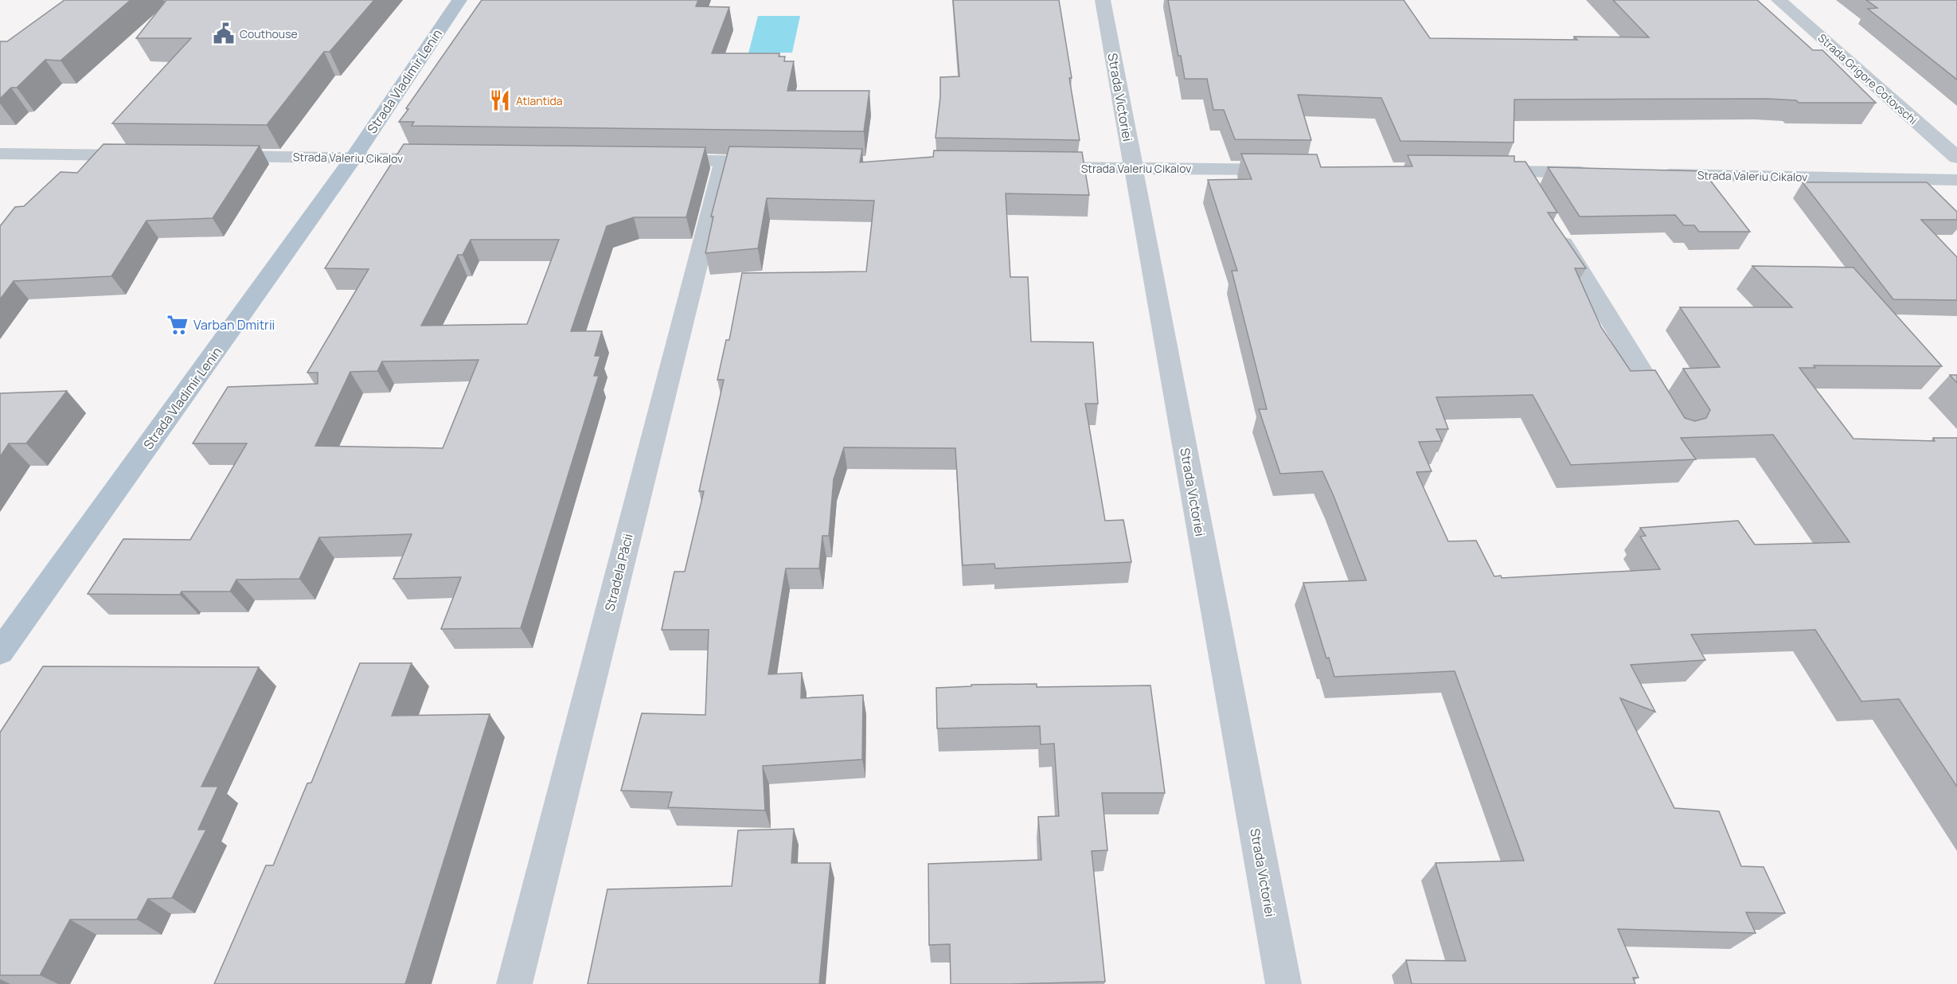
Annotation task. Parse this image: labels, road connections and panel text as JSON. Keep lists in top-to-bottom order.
{
  "streets": {
    "main road": ["Strada Vladimir Lenin"],
    "street": [
      "Strada Grigore Cotovschi",
      "Strada Victoriei",
      "Strada Valeriu Cikalov",
      "Stradela Păcii"
    ]
  },
  "crossings": [
    ["Strada Vladimir Lenin", "Strada Valeriu Cikalov"],
    ["Strada Victoriei", "Strada Valeriu Cikalov"]
  ],
  "places": {
    "public building": ["Couthouse"],
    "restaurant": ["Atlantida"],
    "supermarket": ["Varban Dmitrii"]
  }
}
